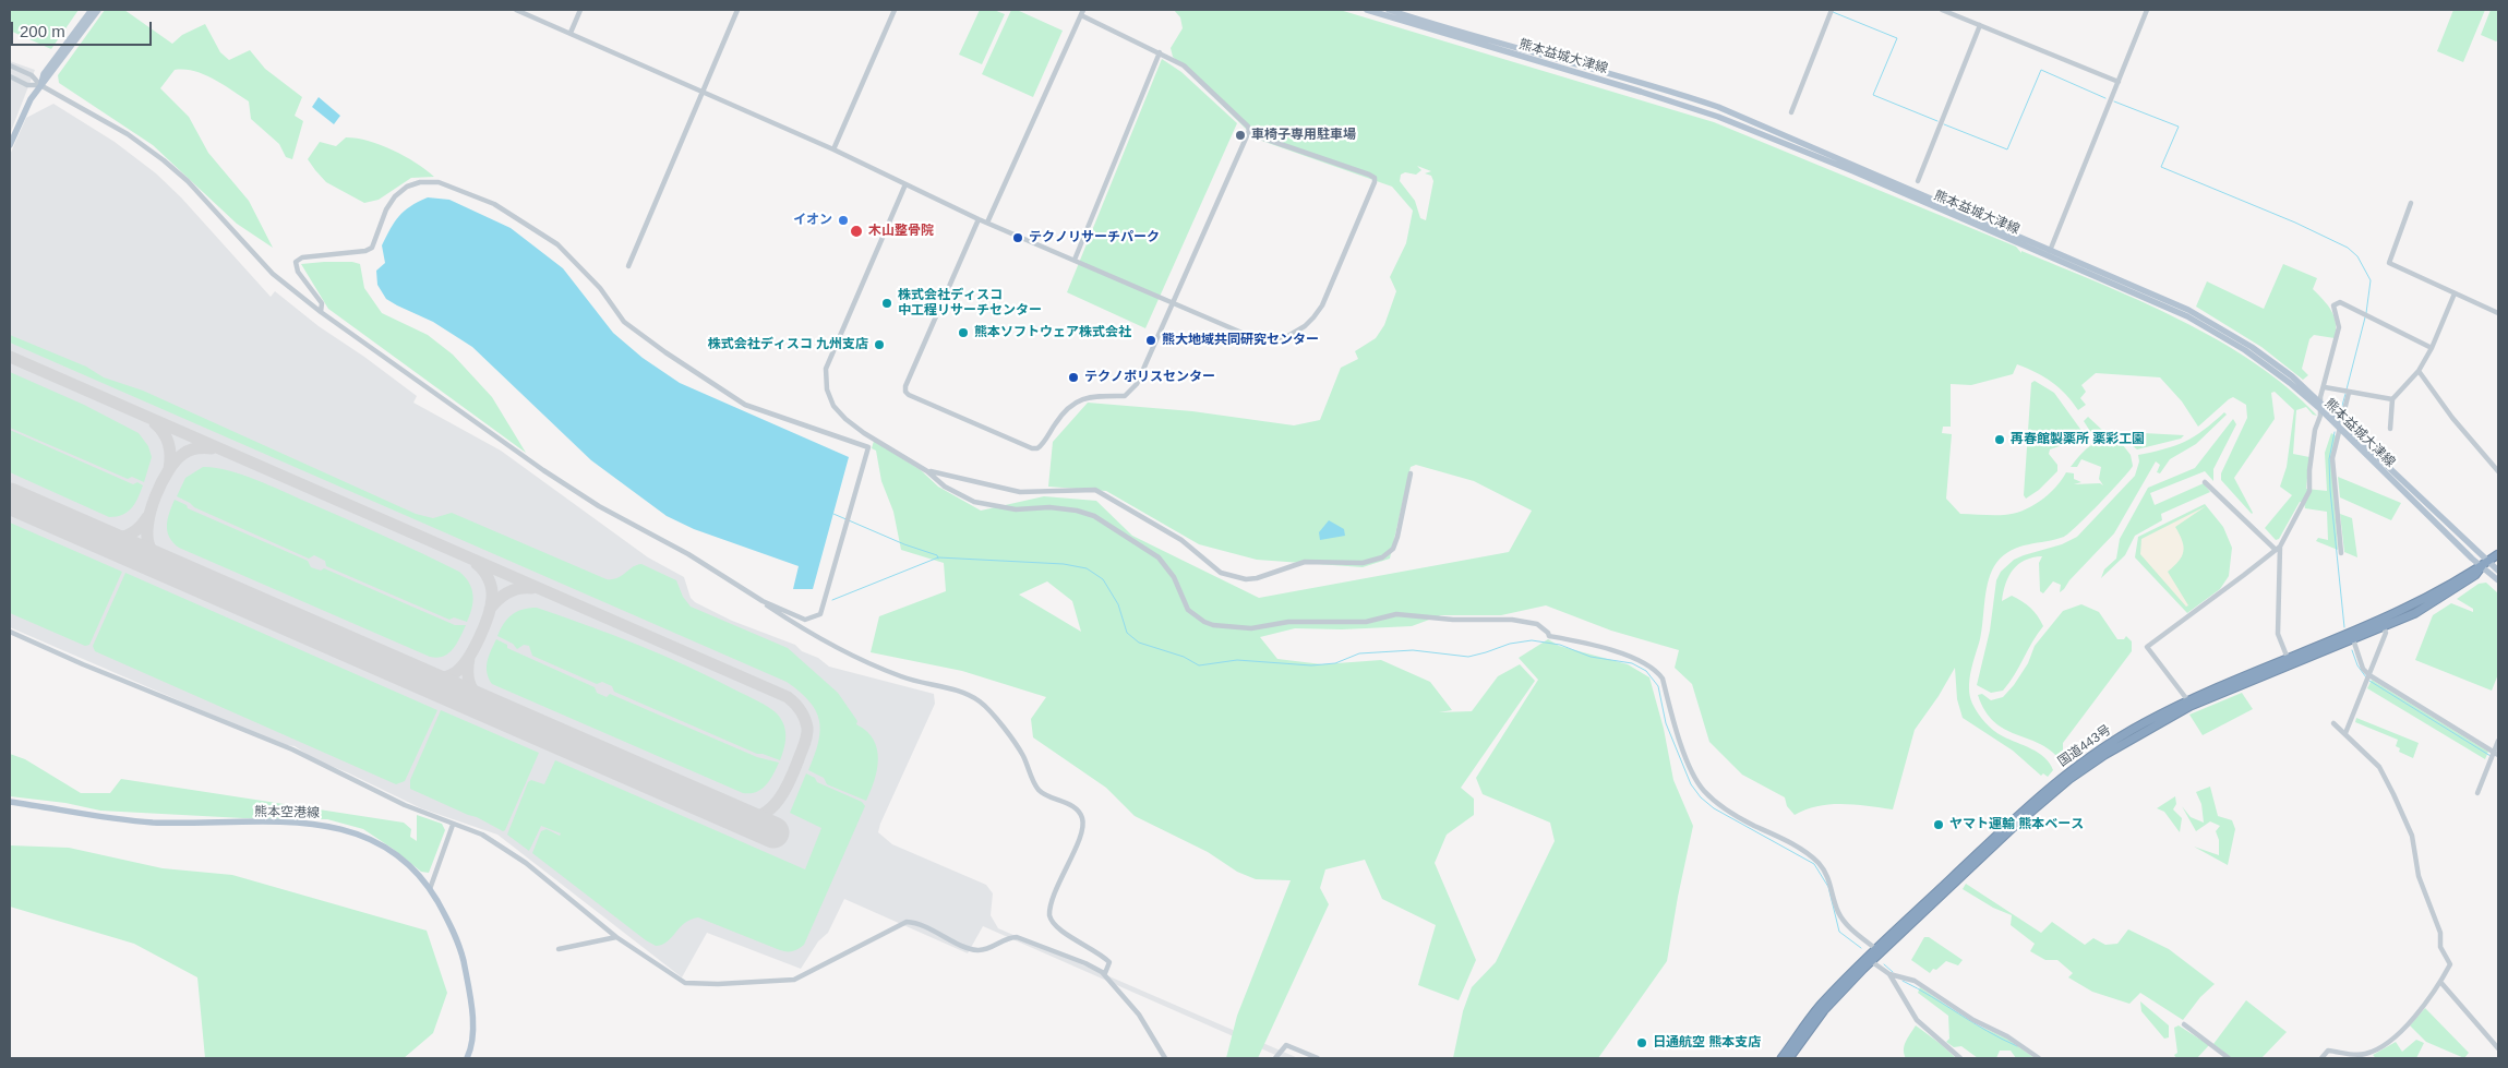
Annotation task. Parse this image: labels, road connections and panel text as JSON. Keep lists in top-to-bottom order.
{
  "streets": {
    "highway": ["国道443号"],
    "main road": ["熊本益城大津線", "熊本空港線"]
  },
  "crossings": [
    ["熊本益城大津線", "国道443号"]
  ],
  "places": [
    "車椅子専用駐車場",
    "イオン",
    "木山整骨院",
    "テクノリサーチパーク",
    "株式会社ディスコ 中工程リサーチセンター",
    "熊本ソフトウェア株式会社",
    "熊大地域共同研究センター",
    "株式会社ディスコ 九州支店",
    "テクノポリスセンター",
    "再春館製薬所 薬彩工園",
    "ヤマト運輸 熊本ベース",
    "日通航空 熊本支店"
  ],
  "scale_bar": "200 m"
}
